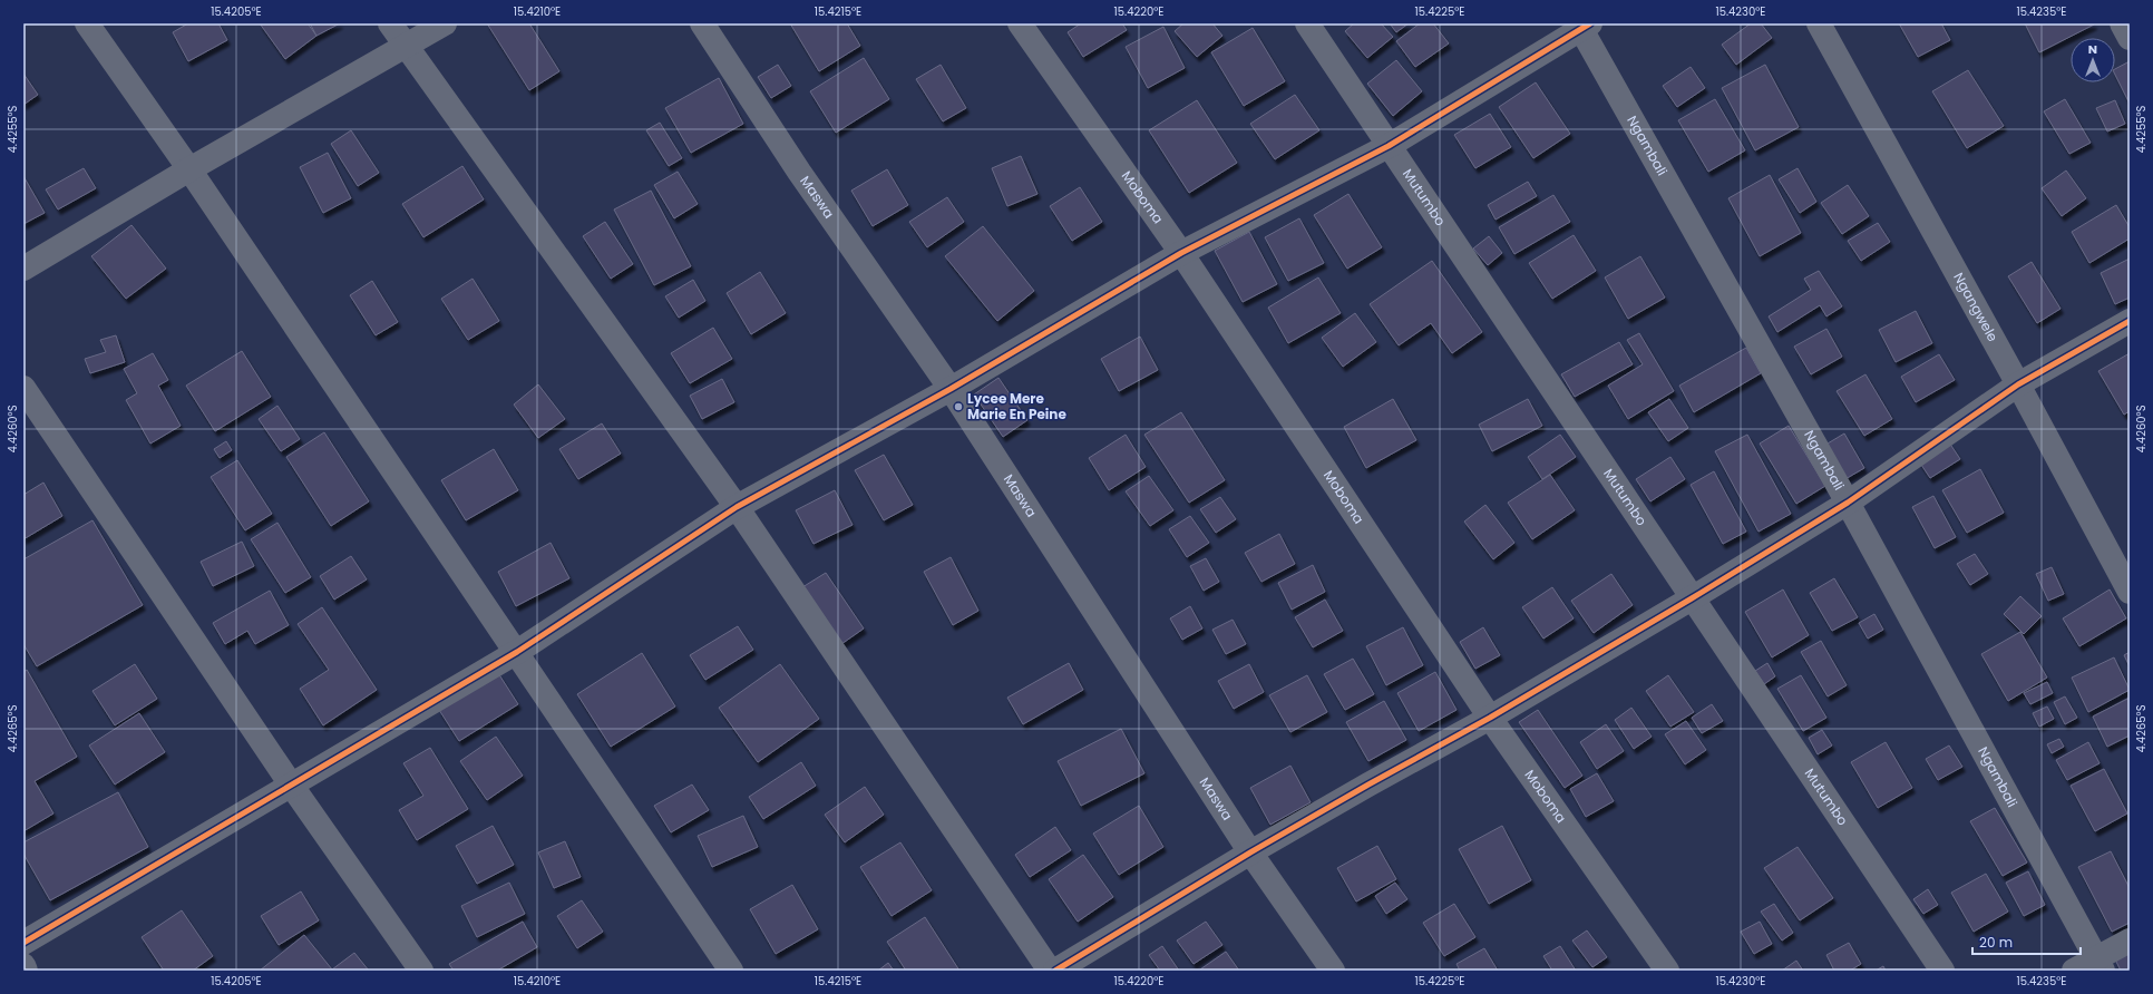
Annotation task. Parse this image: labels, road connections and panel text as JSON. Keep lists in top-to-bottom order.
{
  "streets": {
    "street": [
      "Ngambali",
      "Maswa",
      "Moboma",
      "Mutumbo",
      "Ngangwele"
    ]
  },
  "places": ["Lycee Mere Marie En Peine"],
  "scale_bar": "20 m",
  "north": "top",
  "coordinates": [
    "15.4205°E",
    "15.4210°E",
    "15.4215°E",
    "15.4220°E",
    "15.4225°E",
    "15.4230°E",
    "15.4235°E",
    "4.4255°S",
    "4.4260°S",
    "4.4265°S"
  ]
}
